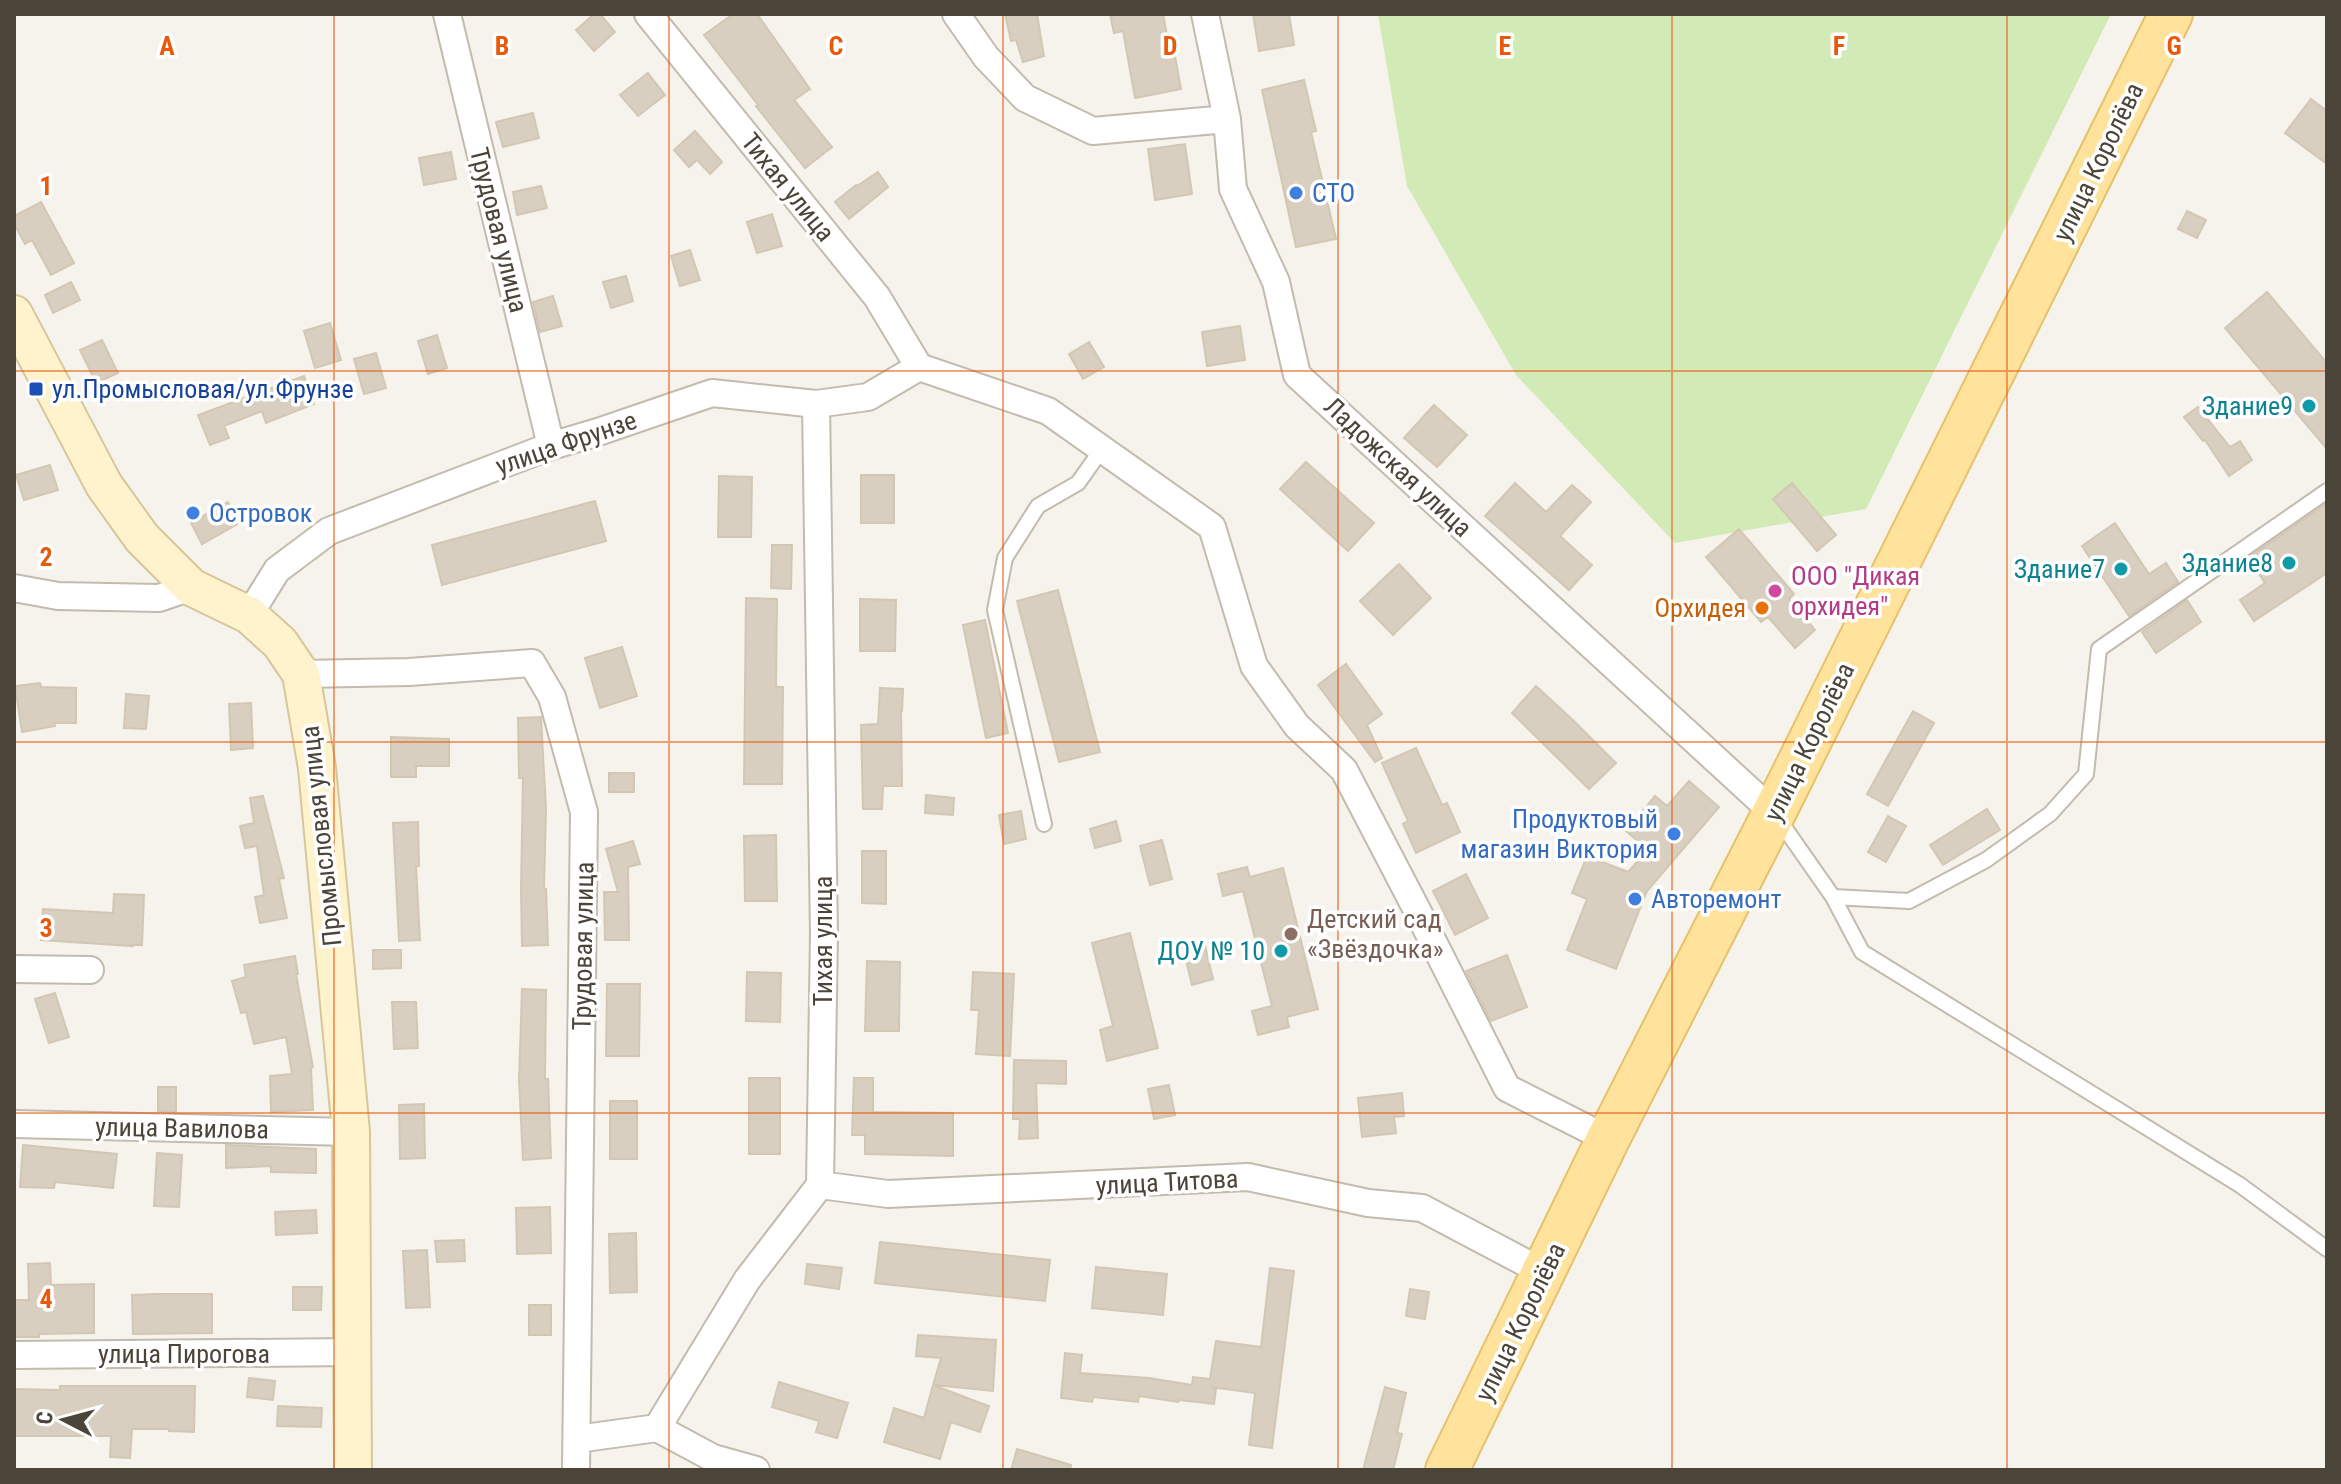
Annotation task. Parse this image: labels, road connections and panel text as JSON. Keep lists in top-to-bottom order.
{
  "streets": {
    "main road": ["улица Королёва"],
    "street": [
      "Тихая улица",
      "Трудовая улица",
      "улица Фрунзе",
      "Ладожская улица",
      "Промысловая улица",
      "улица Вавилова",
      "улица Титова",
      "улица Пирогова"
    ]
  },
  "crossings": [
    ["улица Королёва", "Ладожская улица"],
    ["улица Королёва", "улица Титова"],
    ["Тихая улица", "улица Фрунзе"],
    ["Тихая улица", "улица Титова"],
    ["Трудовая улица", "улица Фрунзе"],
    ["Трудовая улица", "Промысловая улица"],
    ["улица Фрунзе", "Промысловая улица"],
    ["Промысловая улица", "улица Вавилова"],
    ["Промысловая улица", "улица Пирогова"]
  ],
  "places": {
    "other": [
      "СТО",
      "Здание9",
      "Островок",
      "Здание8",
      "Здание7",
      "ООО \"Дикая орхидея\"",
      "Орхидея",
      "Продуктовый магазин Виктория",
      "Авторемонт",
      "Детский сад «Звёздочка»",
      "ДОУ № 10"
    ],
    "transit": ["ул.Промысловая/ул.Фрунзе"]
  },
  "north": "left",
  "grid": {
    "columns": [
      "A",
      "B",
      "C",
      "D",
      "E",
      "F",
      "G"
    ],
    "rows": [
      "1",
      "2",
      "3",
      "4"
    ]
  }
}
